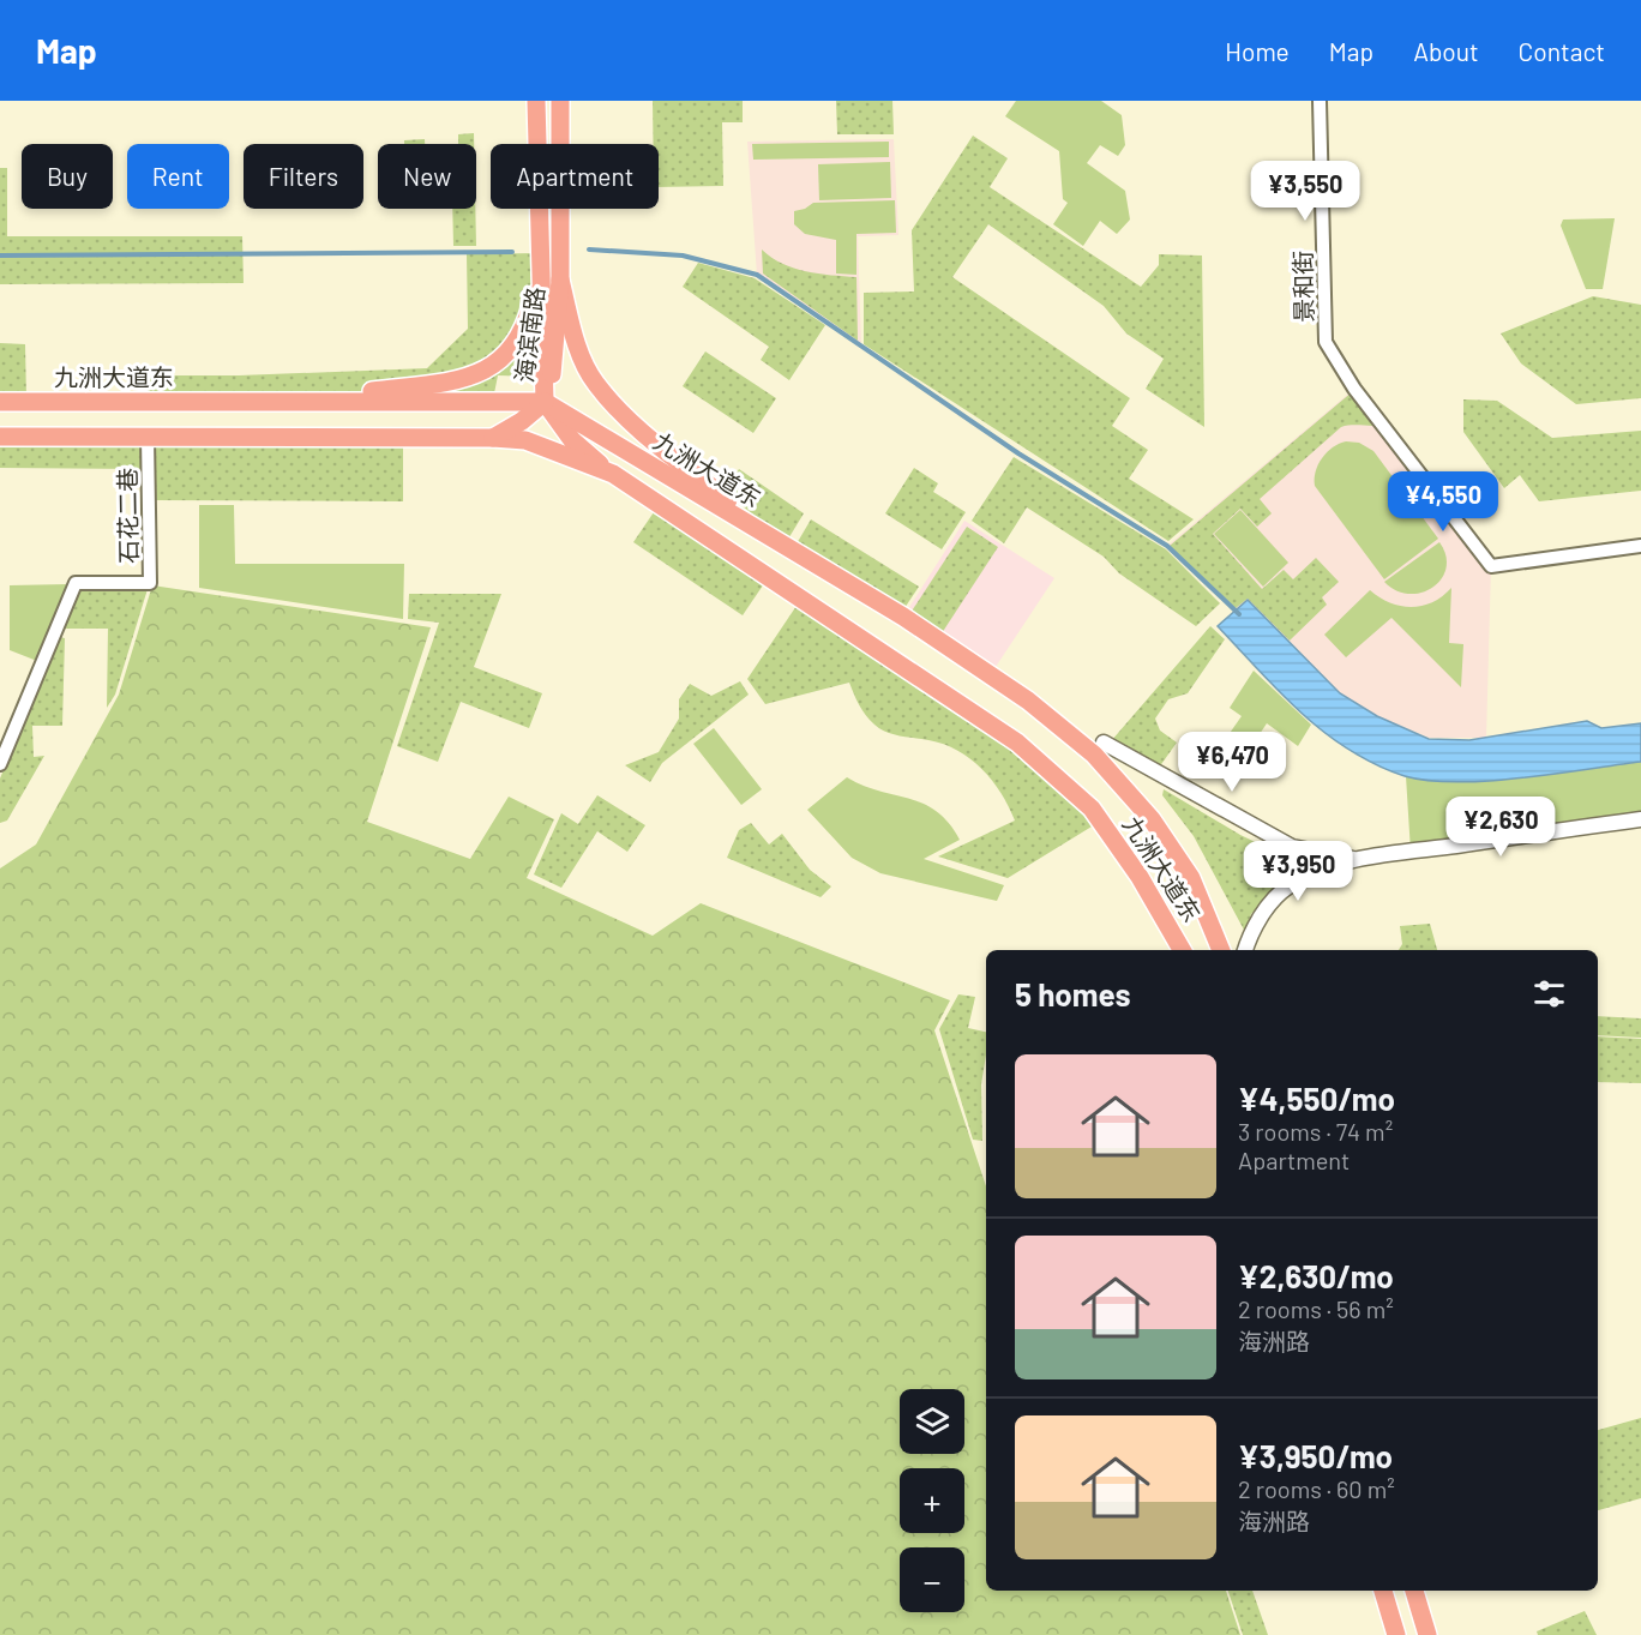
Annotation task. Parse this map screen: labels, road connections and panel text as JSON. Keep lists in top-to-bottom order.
{
  "streets": {
    "main road": ["海滨南路", "九洲大道东"],
    "street": ["景和街", "石花二巷"]
  },
  "crossings": [
    ["海滨南路", "九洲大道东"],
    ["九洲大道东", "石花二巷"]
  ],
  "page": {
    "header": "Map",
    "nav": [
      "Home",
      "Map",
      "About",
      "Contact"
    ],
    "chip": [
      "Buy",
      "Rent",
      "Filters",
      "New",
      "Apartment"
    ],
    "price": [
      "¥3,550",
      "¥4,550",
      "¥6,470",
      "¥2,630",
      "¥3,950"
    ],
    "heading": "5 homes",
    "list": [
      {
        "name": "¥4,550/mo",
        "note": "3 rooms · 74 m² · Apartment"
      },
      {
        "name": "¥2,630/mo",
        "note": "2 rooms · 56 m² · 海洲路"
      },
      {
        "name": "¥3,950/mo",
        "note": "2 rooms · 60 m² · 海洲路"
      }
    ],
    "map_buttons": ["+", "−"]
  }
}
